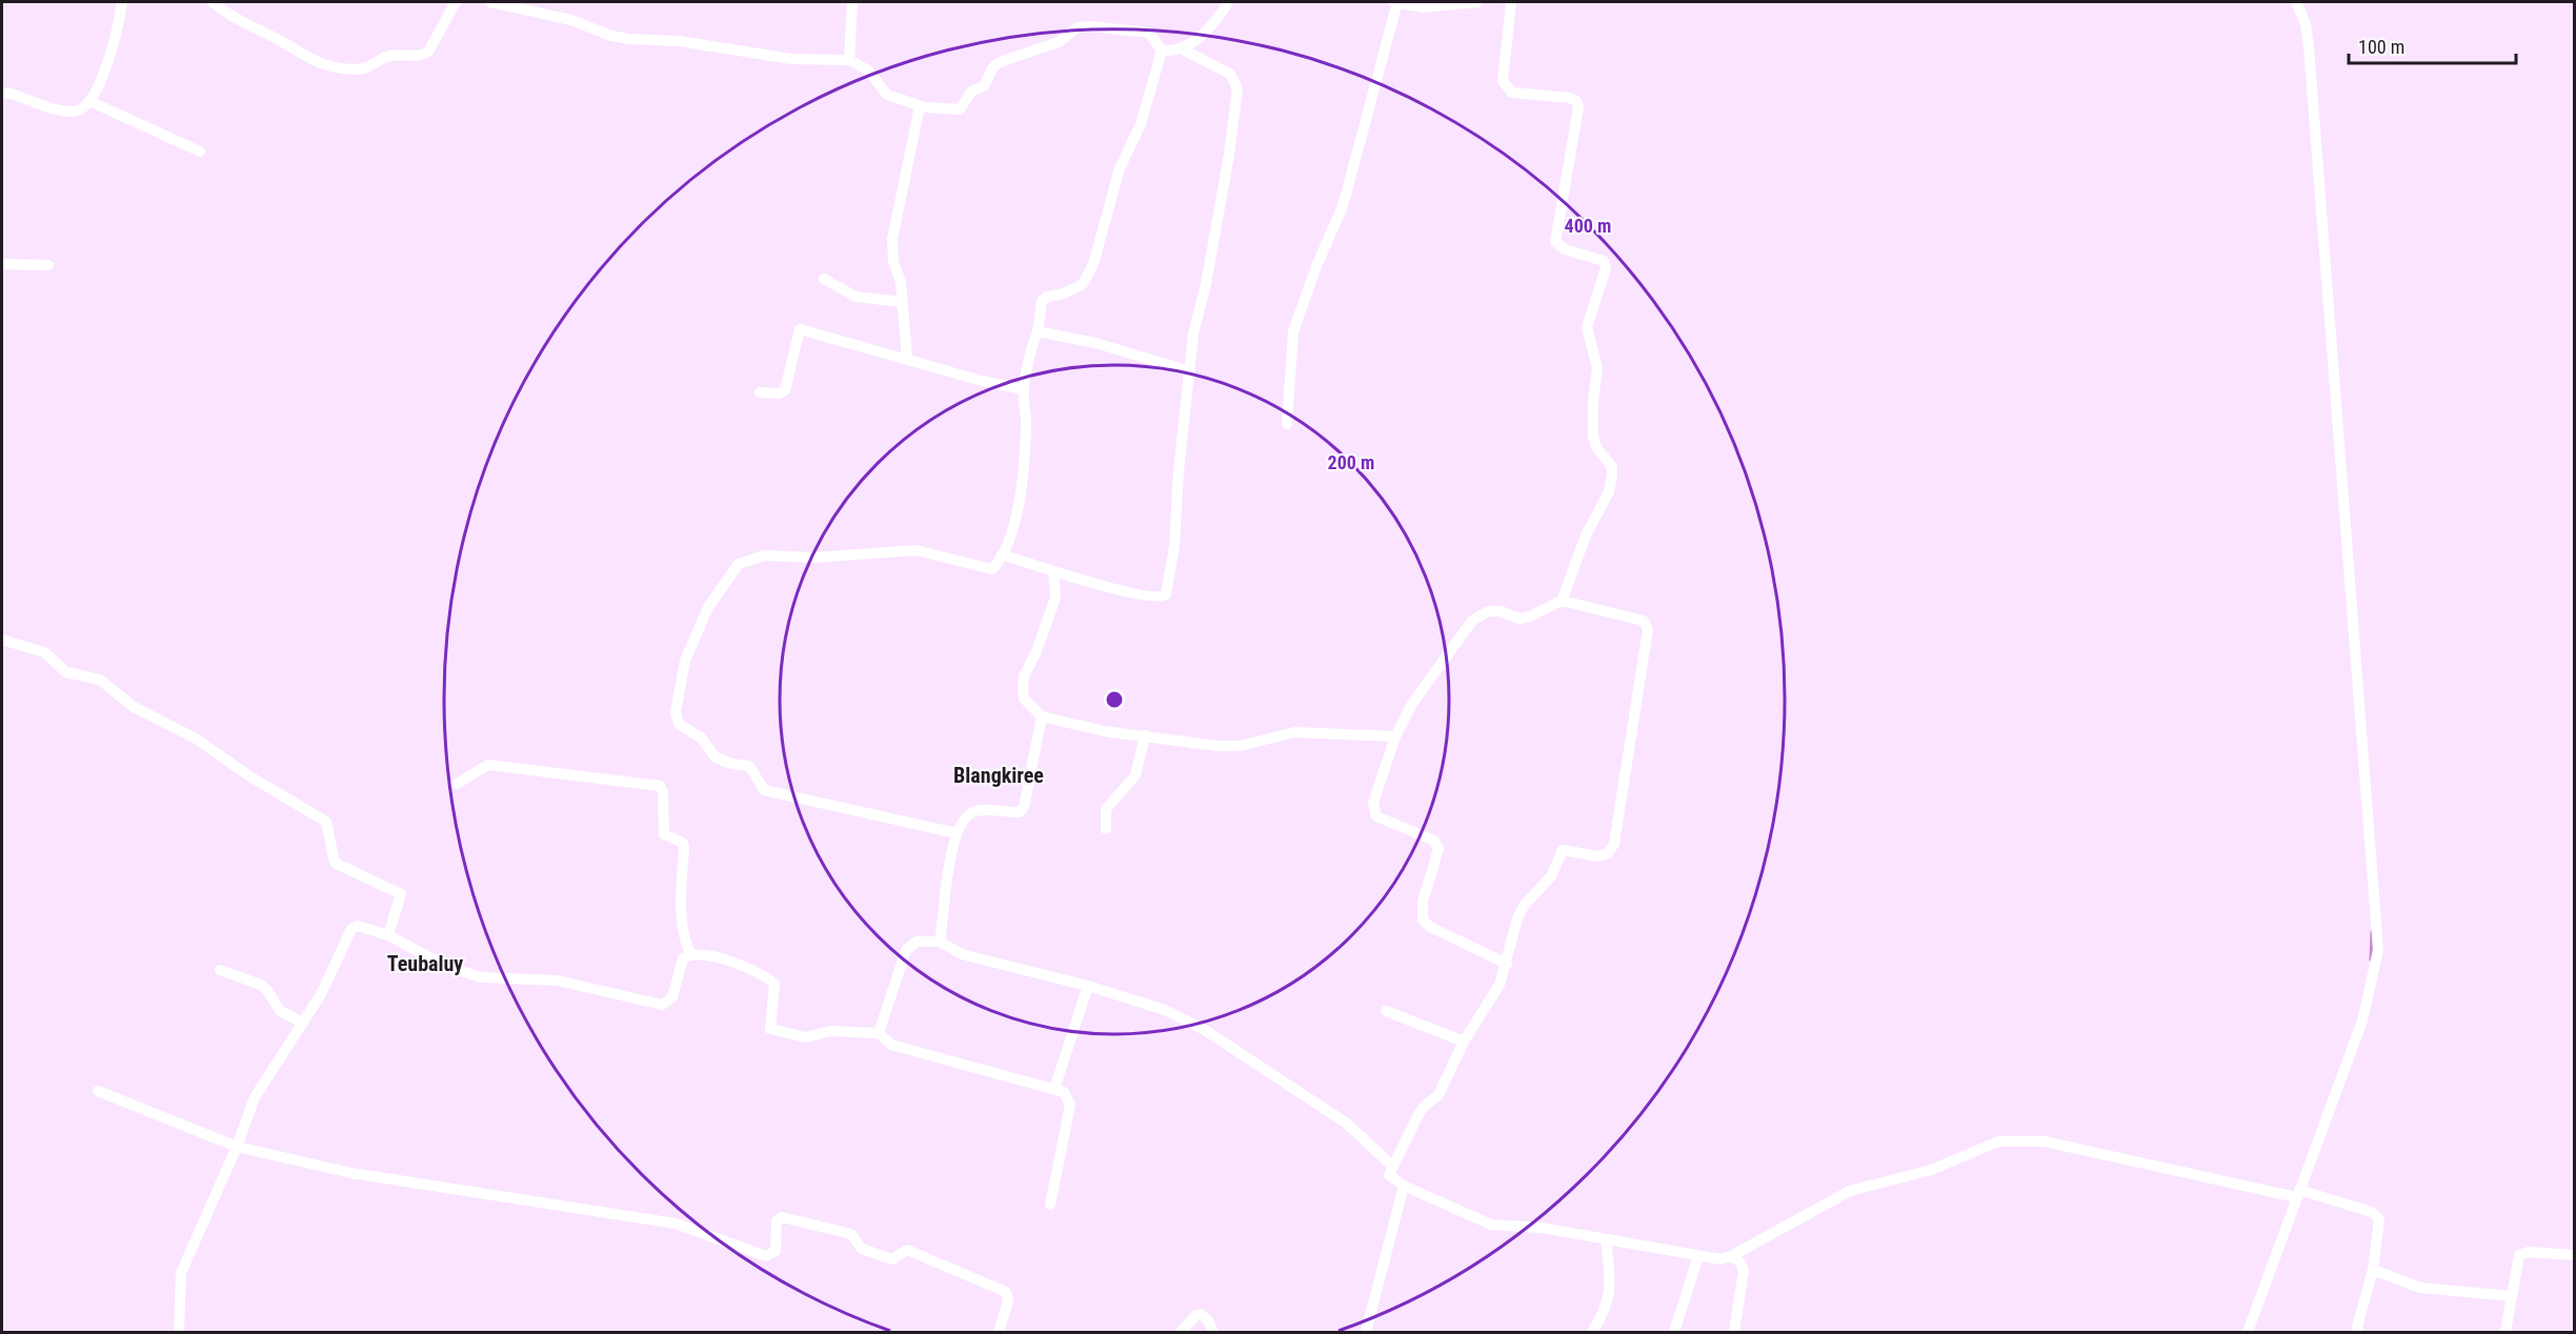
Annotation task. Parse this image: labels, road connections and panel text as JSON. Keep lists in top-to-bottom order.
{
  "districts": ["Blangkiree", "Teubaluy"],
  "scale_bar": "100 m",
  "rings": ["400 m", "200 m"]
}
